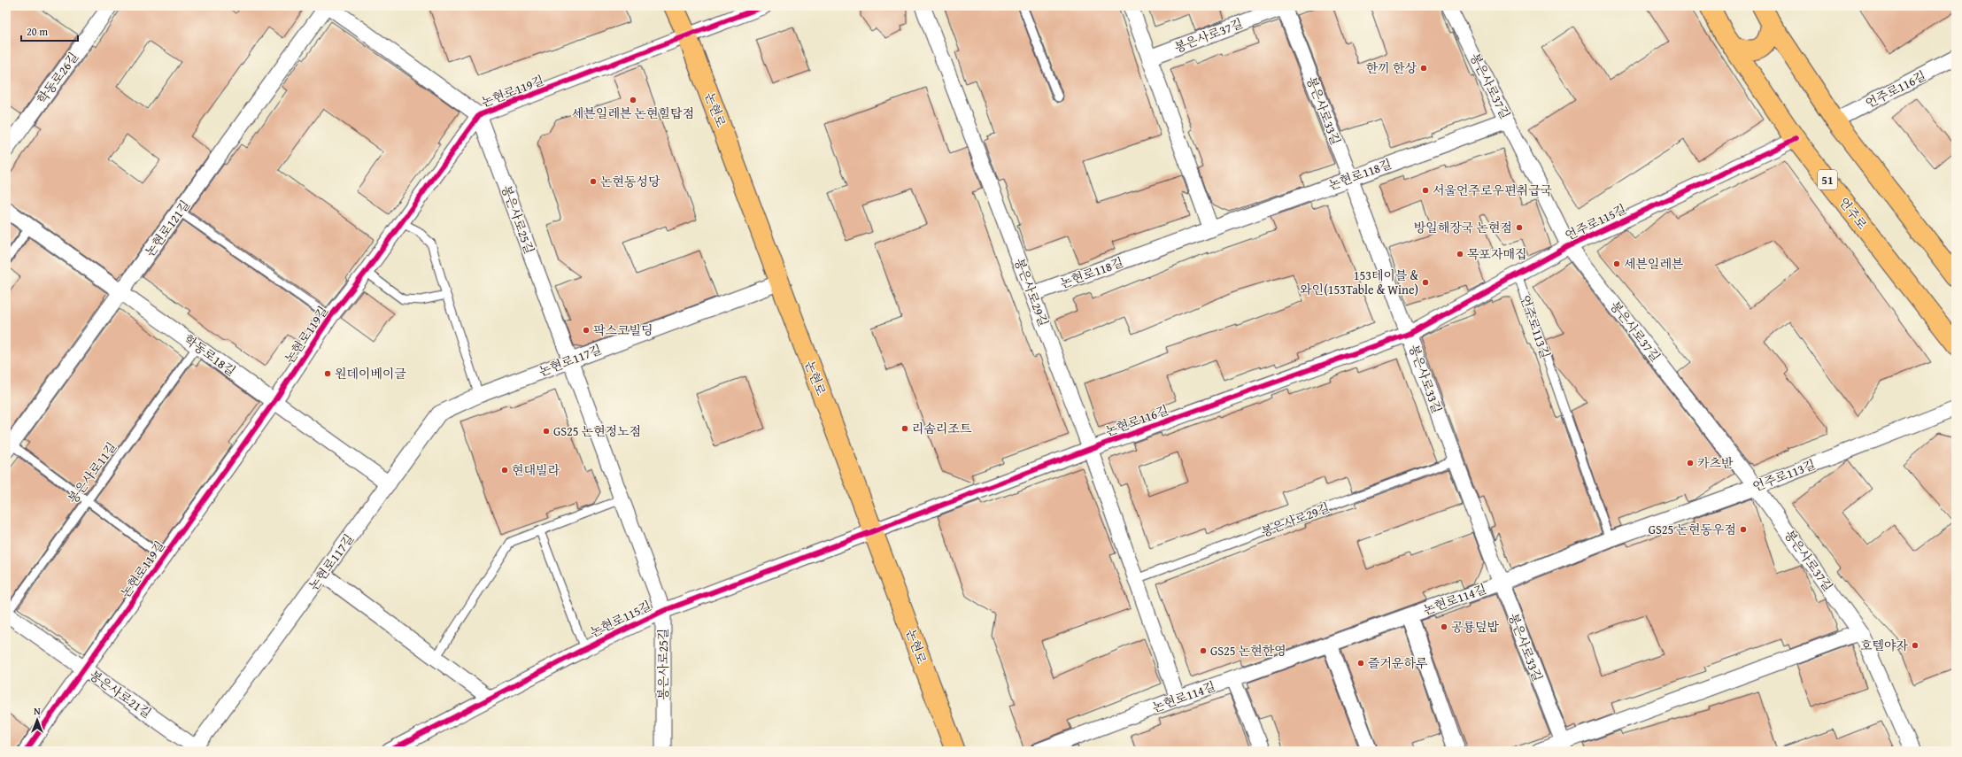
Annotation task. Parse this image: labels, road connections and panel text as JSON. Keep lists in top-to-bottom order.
{
  "streets": {
    "main road": ["논현로", "51", "언주로"],
    "street": [
      "봉은사로37길",
      "학동로26길",
      "언주로116길",
      "논현로119길",
      "봉은사로33길",
      "논현로118길",
      "봉은사로25길",
      "언주로115길",
      "논현로121길",
      "봉은사로29길",
      "언주로113길",
      "학동로18길",
      "논현로117길",
      "논현로116길",
      "논현로114길",
      "논현로115길",
      "봉은사로21길"
    ],
    "lane": ["봉은사로11길"]
  },
  "crossings": [
    ["봉은사로37길", "봉은사로33길"],
    ["봉은사로37길", "논현로118길"],
    ["봉은사로37길", "언주로115길"],
    ["봉은사로37길", "언주로113길"],
    ["논현로119길", "논현로"],
    ["논현로119길", "봉은사로25길"],
    ["논현로119길", "논현로121길"],
    ["논현로119길", "학동로18길"],
    ["논현로119길", "봉은사로21길"],
    ["논현로", "논현로117길"],
    ["논현로", "논현로116길"],
    ["논현로", "논현로115길"],
    ["봉은사로33길", "논현로118길"],
    ["봉은사로33길", "언주로115길"],
    ["봉은사로33길", "봉은사로29길"],
    ["봉은사로33길", "언주로113길"],
    ["봉은사로33길", "논현로116길"],
    ["봉은사로33길", "논현로114길"],
    ["논현로118길", "봉은사로29길"],
    ["언주로", "언주로115길"],
    ["봉은사로25길", "논현로117길"],
    ["봉은사로25길", "논현로115길"],
    ["언주로115길", "언주로113길"],
    ["언주로115길", "논현로116길"],
    ["논현로121길", "학동로18길"],
    ["봉은사로29길", "논현로116길"],
    ["봉은사로29길", "논현로114길"],
    ["언주로113길", "논현로114길"],
    ["학동로18길", "논현로117길"],
    ["학동로18길", "봉은사로11길"],
    ["논현로117길", "봉은사로21길"],
    ["논현로116길", "논현로115길"],
    ["봉은사로11길", "봉은사로21길"]
  ],
  "places": [
    "한끼 한상",
    "세븐일레븐 논현힐탑점",
    "논현동성당",
    "서울언주로우편취급국",
    "방일해장국 논현점",
    "목포자매집",
    "세븐일레븐",
    "153테이블 & 와인(153Table & Wine)",
    "팍스코빌딩",
    "원데이베이글",
    "리솜리조트",
    "GS25 논현정노점",
    "카츠반",
    "현대빌라",
    "GS25 논현동우점",
    "공룡덮밥",
    "호텔야자",
    "GS25 논현한영",
    "즐거운하루"
  ],
  "scale_bar": "20 m",
  "north": "top"
}
